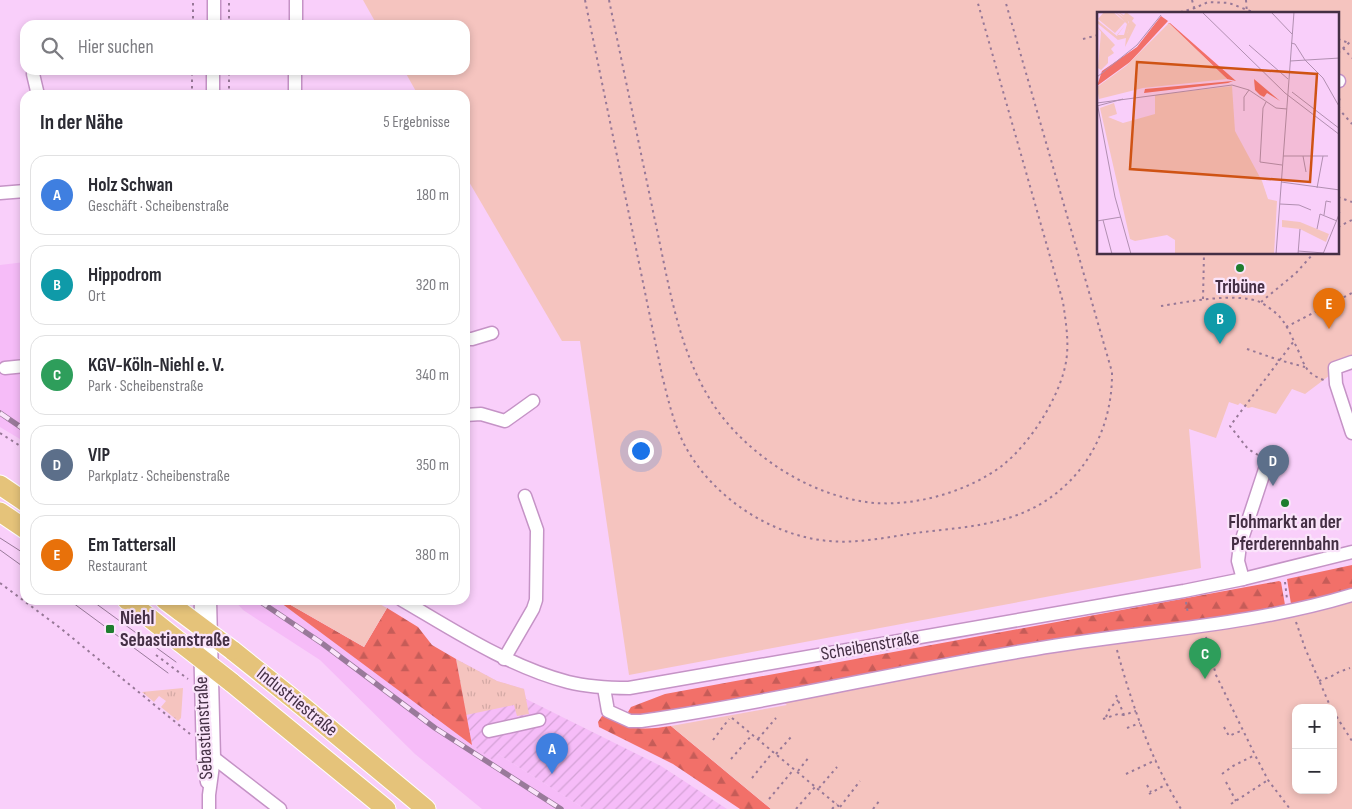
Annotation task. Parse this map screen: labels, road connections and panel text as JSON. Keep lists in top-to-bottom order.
{
  "streets": {
    "highway": ["Industriestraße"],
    "street": ["Scheibenstraße", "Sebastianstraße"]
  },
  "places": {
    "other": ["Tribüne", "Flohmarkt an der Pferderennbahn"],
    "transit": ["Niehl Sebastianstraße"]
  },
  "page": {
    "search": "Hier suchen",
    "heading": ["In der Nähe", "5 Ergebnisse"],
    "list": [
      {
        "mark": "A",
        "name": "Holz Schwan",
        "note": "Geschäft · Scheibenstraße",
        "value": "180 m"
      },
      {
        "mark": "B",
        "name": "Hippodrom",
        "note": "Ort",
        "value": "320 m"
      },
      {
        "mark": "C",
        "name": "KGV-Köln-Niehl e. V.",
        "note": "Park · Scheibenstraße",
        "value": "340 m"
      },
      {
        "mark": "D",
        "name": "VIP",
        "note": "Parkplatz · Scheibenstraße",
        "value": "350 m"
      },
      {
        "mark": "E",
        "name": "Em Tattersall",
        "note": "Restaurant",
        "value": "380 m"
      }
    ],
    "pins": [
      "E",
      "B",
      "D",
      "C",
      "A"
    ],
    "map_buttons": ["+", "−"]
  }
}
